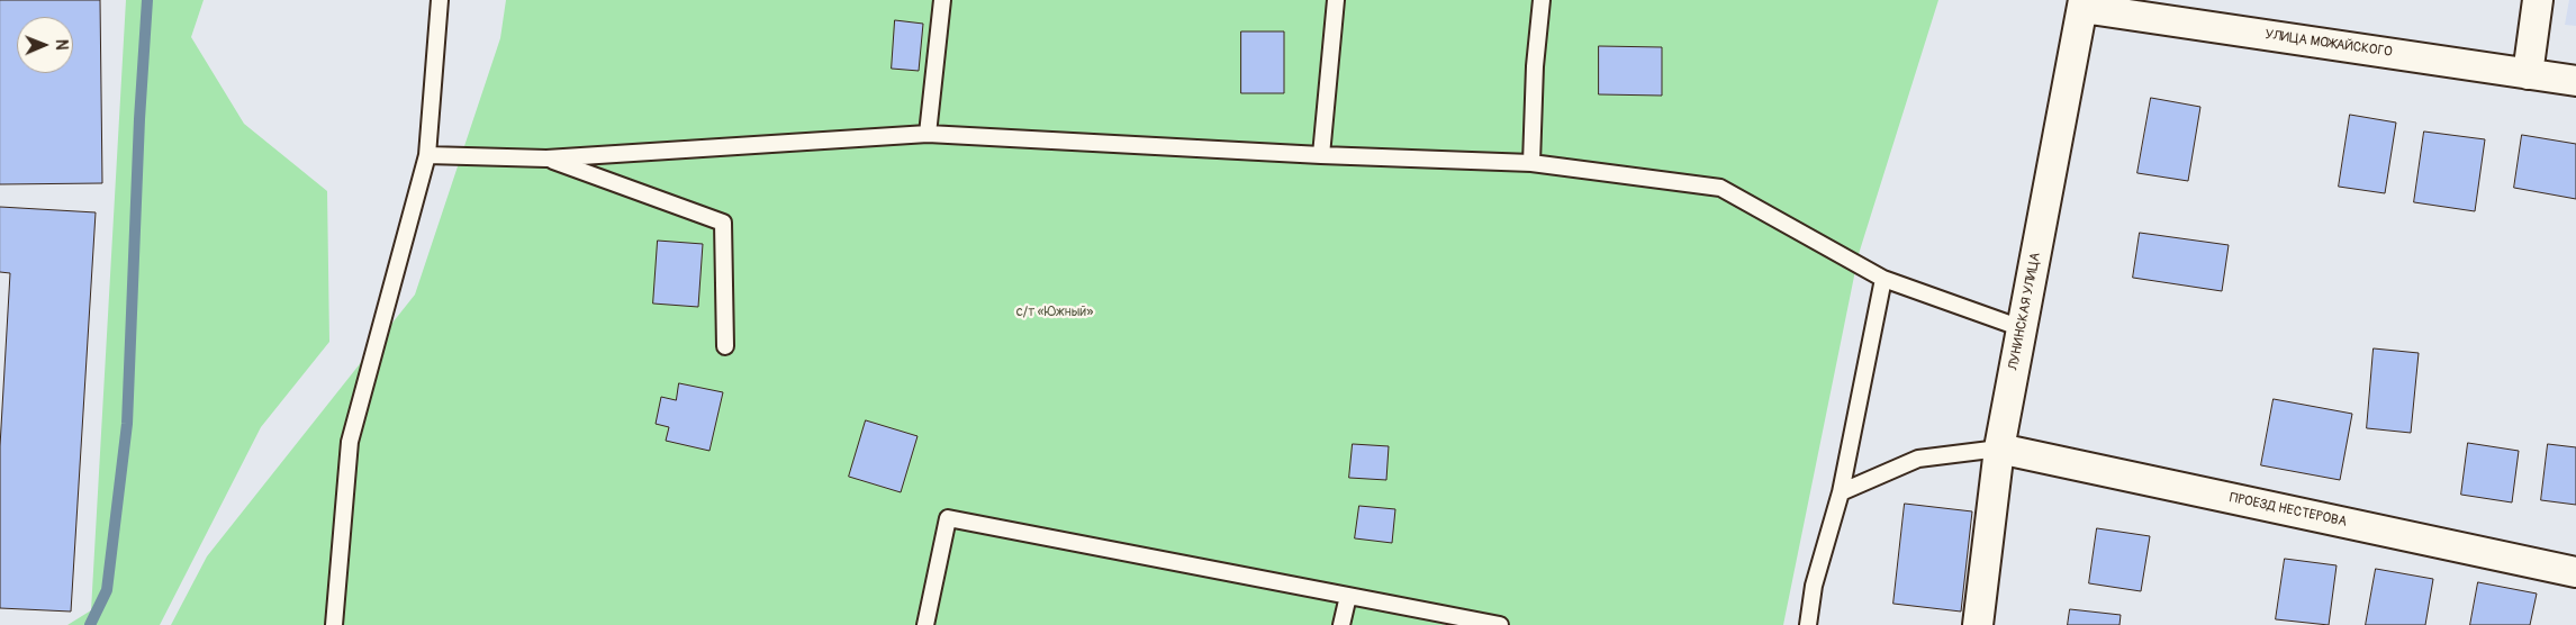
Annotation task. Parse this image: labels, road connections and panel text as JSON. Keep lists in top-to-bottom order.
{
  "streets": {
    "street": ["УЛИЦА МОЖАЙСКОГО", "ЛУНИНСКАЯ УЛИЦА", "ПРОЕЗД НЕСТЕРОВА"]
  },
  "crossings": [
    ["УЛИЦА МОЖАЙСКОГО", "ЛУНИНСКАЯ УЛИЦА"],
    ["ЛУНИНСКАЯ УЛИЦА", "ПРОЕЗД НЕСТЕРОВА"]
  ],
  "parks": ["с/т «Южный»"],
  "north": "right"
}
